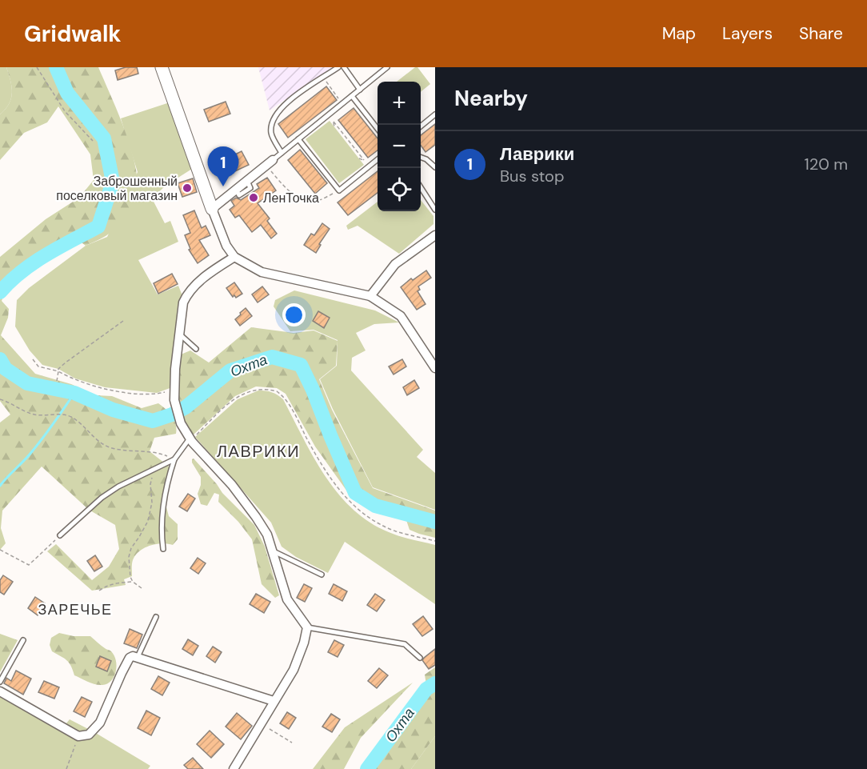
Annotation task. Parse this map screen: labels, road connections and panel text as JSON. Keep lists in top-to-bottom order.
{
  "districts": ["ЛАВРИКИ", "ЗАРЕЧЬЕ"],
  "water": ["Охта"],
  "places": ["Заброшенный поселковый магазин", "ЛенТочка"],
  "page": {
    "header": "Gridwalk",
    "nav": ["Map", "Layers", "Share"],
    "heading": "Nearby",
    "map_buttons": ["+", "−"],
    "list": [
      {
        "mark": "1",
        "name": "Лаврики",
        "note": "Bus stop",
        "value": "120 m"
      }
    ],
    "pins": "1"
  }
}
